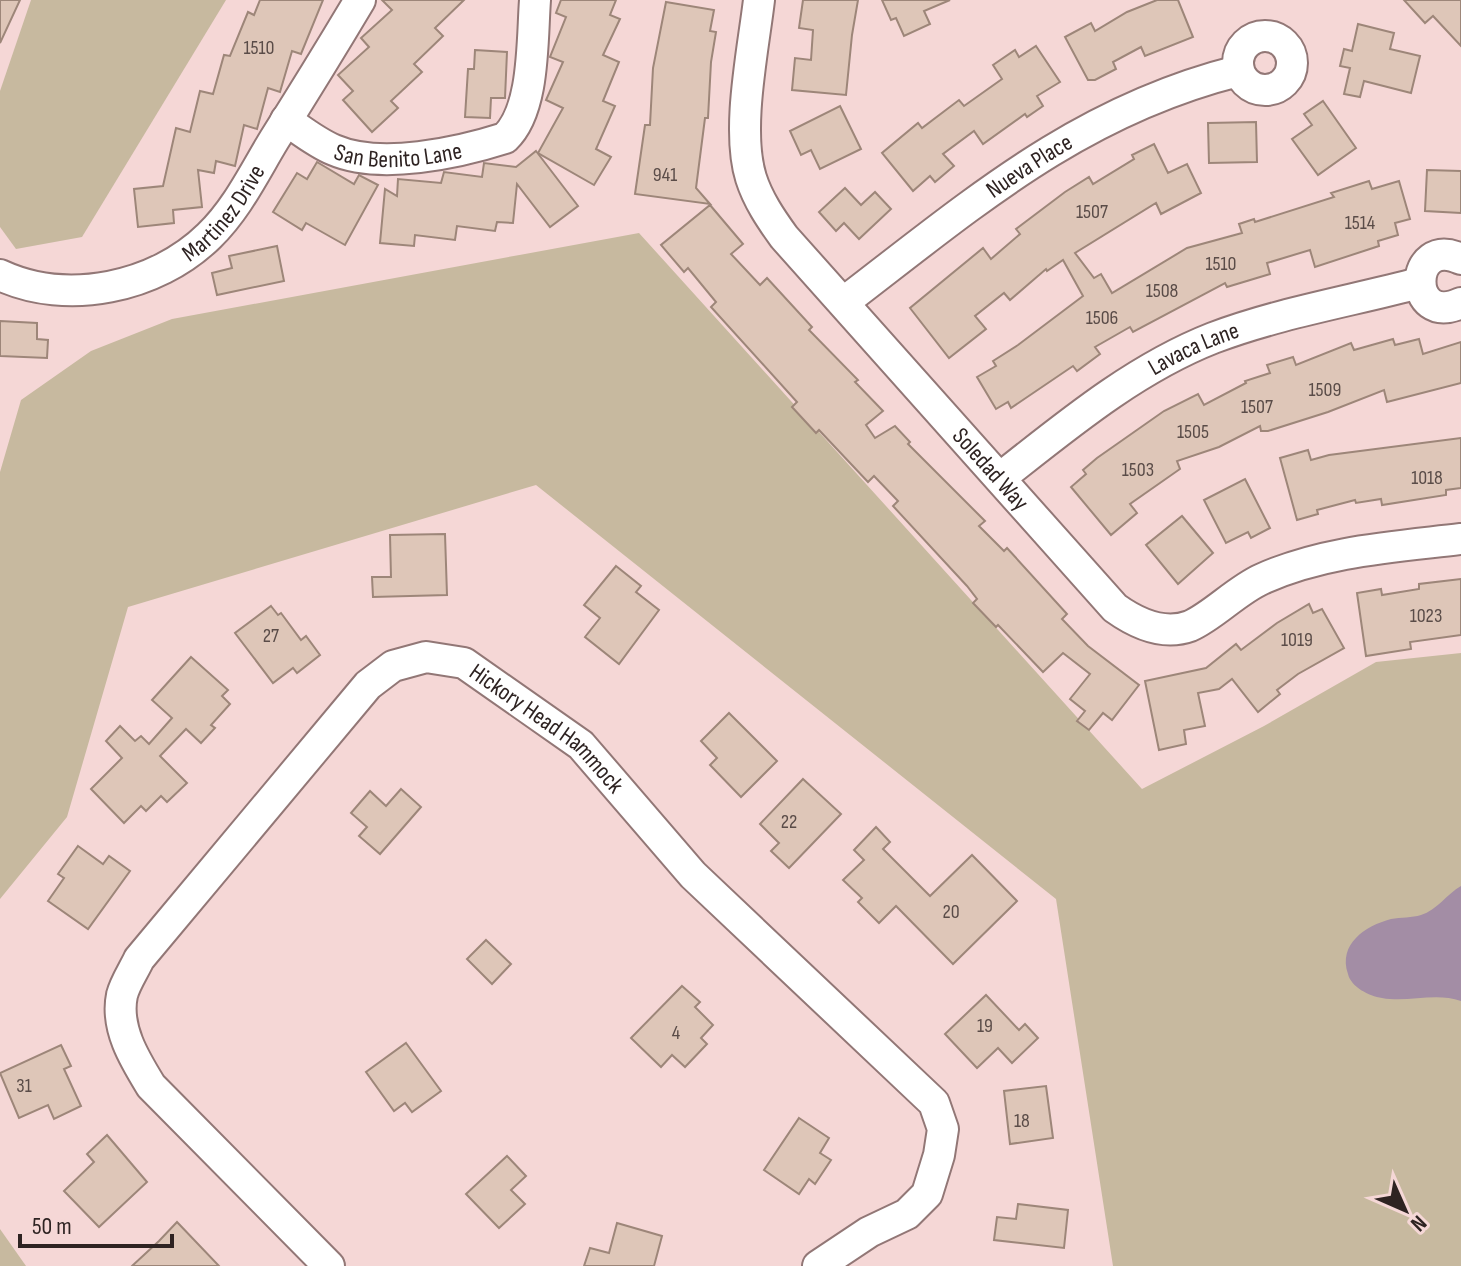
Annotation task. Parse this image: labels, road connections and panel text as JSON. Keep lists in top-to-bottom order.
{
  "streets": {
    "street": [
      "San Benito Lane",
      "Nueva Place",
      "Martinez Drive",
      "Lavaca Lane",
      "Soledad Way",
      "Hickory Head Hammock"
    ]
  },
  "crossings": [
    ["San Benito Lane", "Martinez Drive"],
    ["Nueva Place", "Soledad Way"],
    ["Lavaca Lane", "Soledad Way"]
  ],
  "house_numbers": [
    "1510",
    "941",
    "1507",
    "1514",
    "1510",
    "1508",
    "1506",
    "1509",
    "1507",
    "1505",
    "1503",
    "1018",
    "1023",
    "27",
    "1019",
    "22",
    "20",
    "19",
    "4",
    "31",
    "18"
  ],
  "scale_bar": "50 m",
  "north": "bottom right"
}
